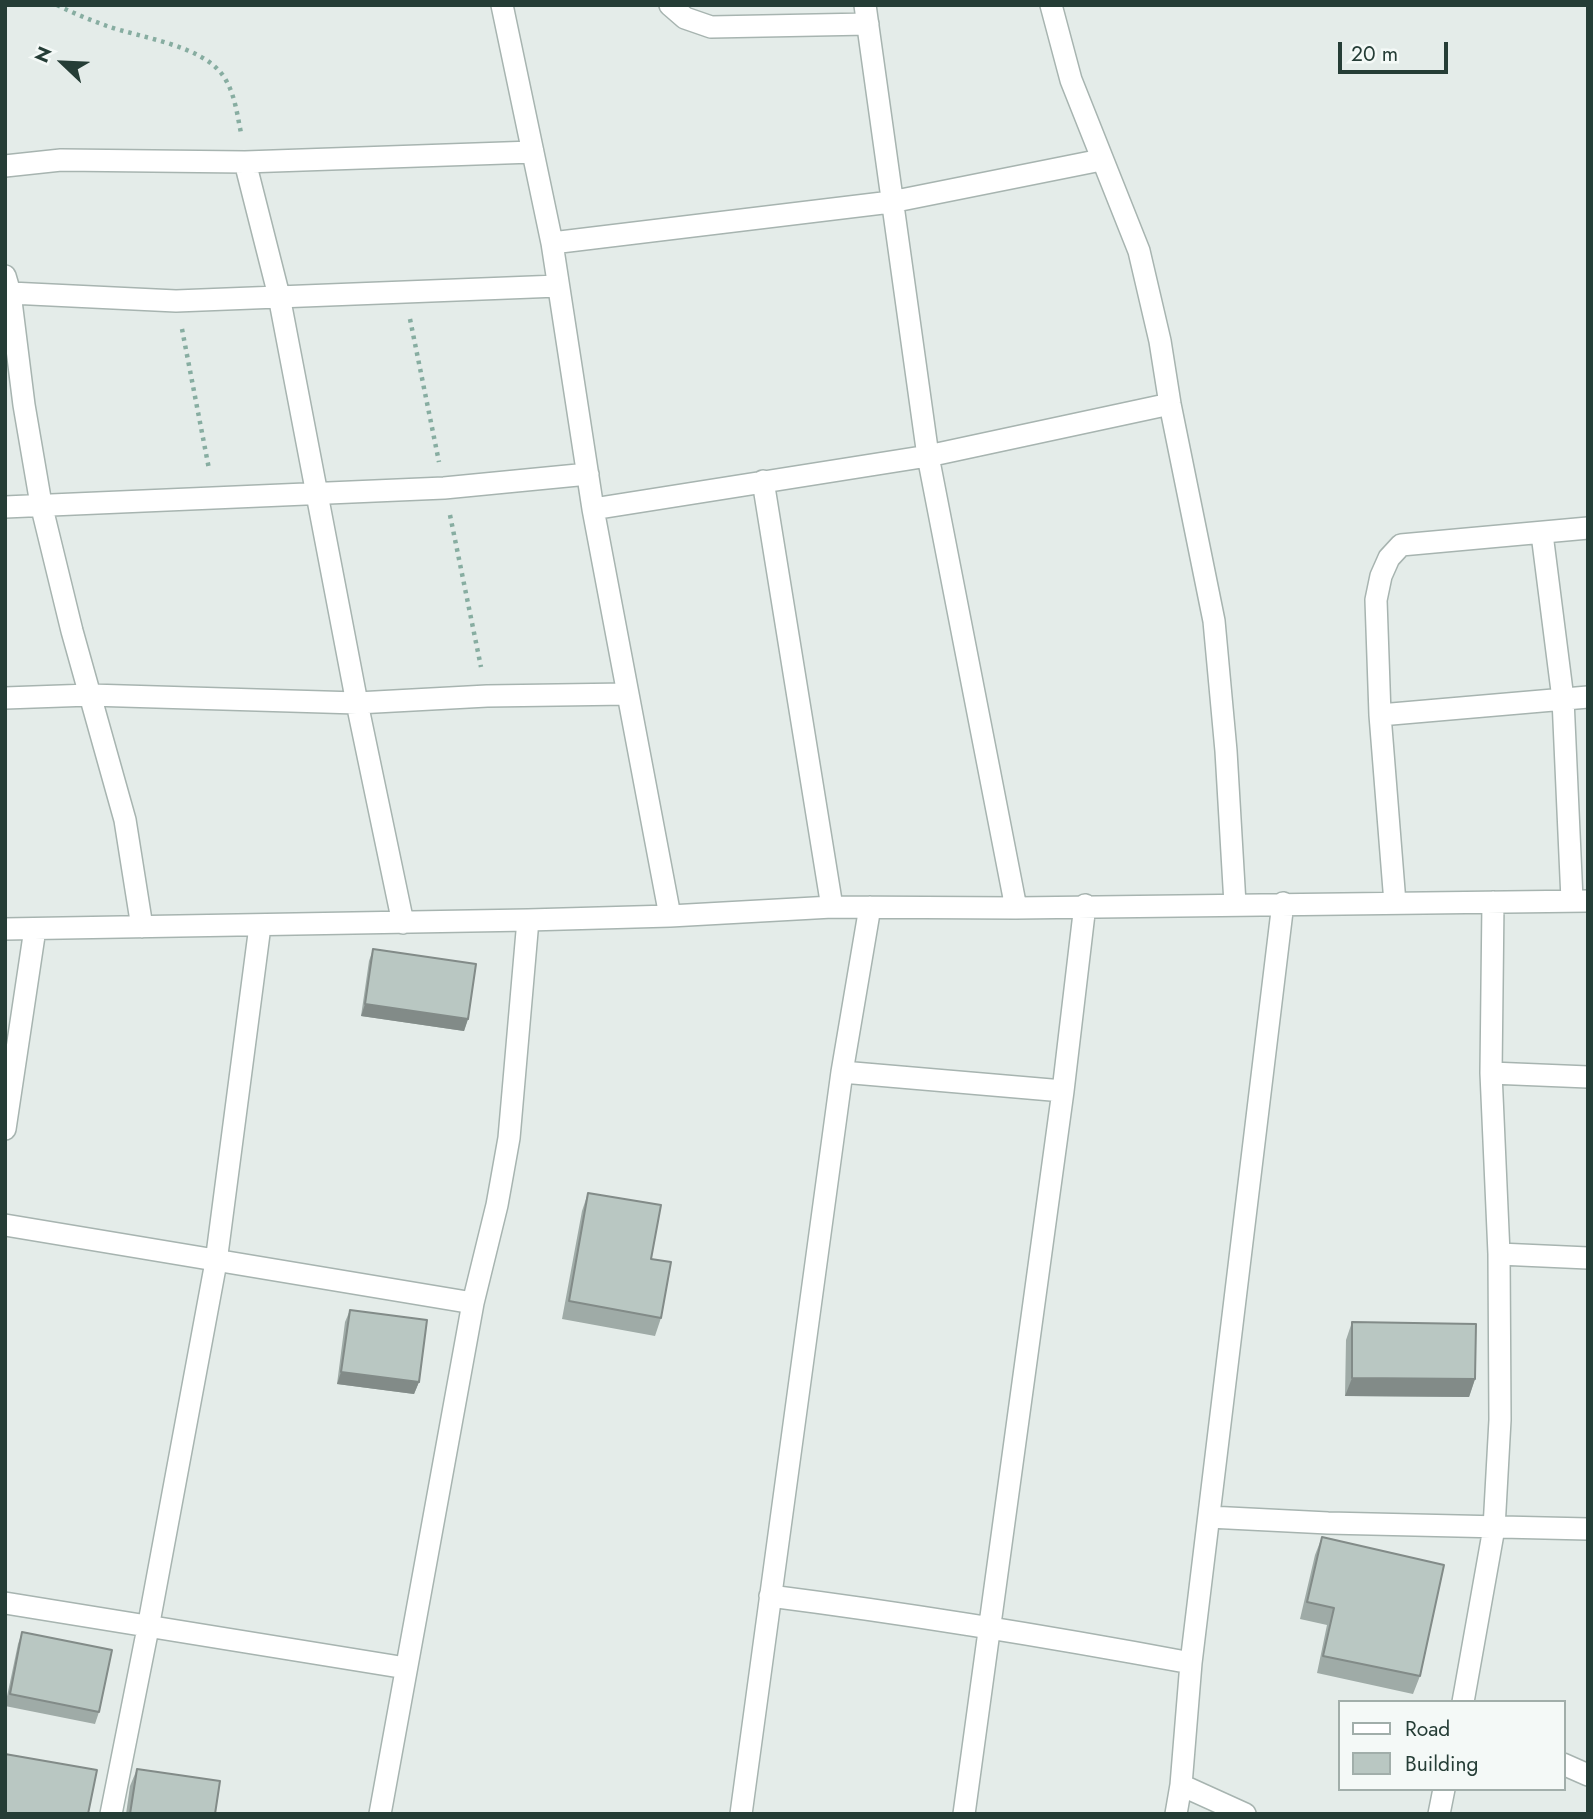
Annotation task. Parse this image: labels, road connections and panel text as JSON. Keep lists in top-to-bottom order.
{
  "legend": ["Road", "Building"],
  "scale_bar": "20 m",
  "north": "top left"
}
